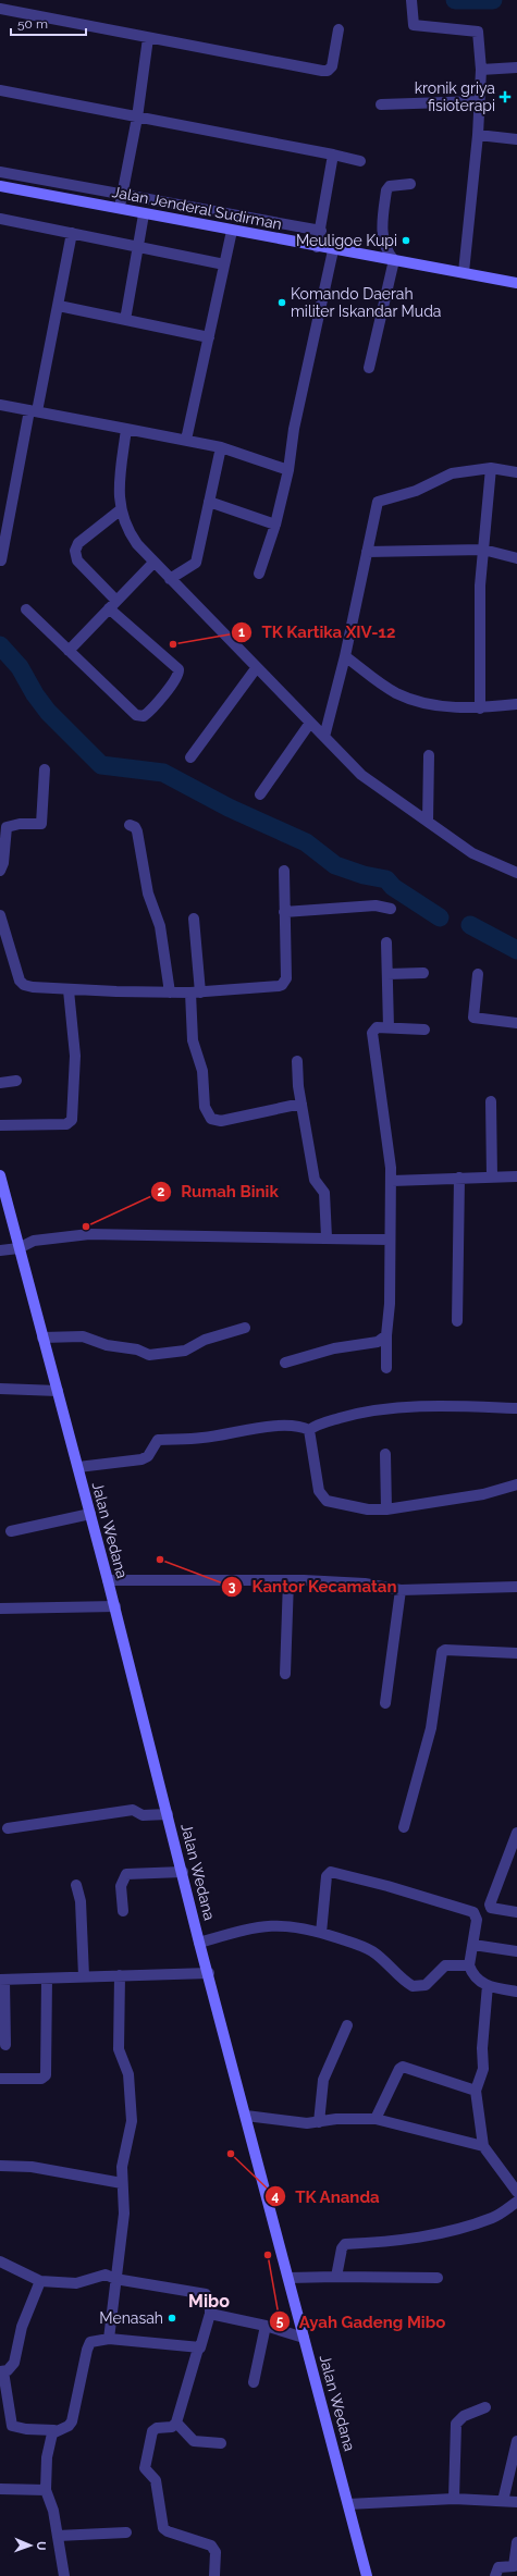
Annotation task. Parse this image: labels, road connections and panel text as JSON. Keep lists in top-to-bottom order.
{
  "streets": {
    "street": ["Jalan Jenderal Sudirman", "Jalan Wedana"]
  },
  "districts": ["Mibo"],
  "places": {
    "health": ["kronik griya fisioterapi"],
    "other": [
      "Meuligoe Kupi",
      "Komando Daerah militer Iskandar Muda",
      "TK Kartika XIV-12",
      "Rumah Binik",
      "Kantor Kecamatan",
      "TK Ananda",
      "Ayah Gadeng Mibo",
      "Menasah"
    ]
  },
  "scale_bar": "50 m",
  "north": "right"
}
